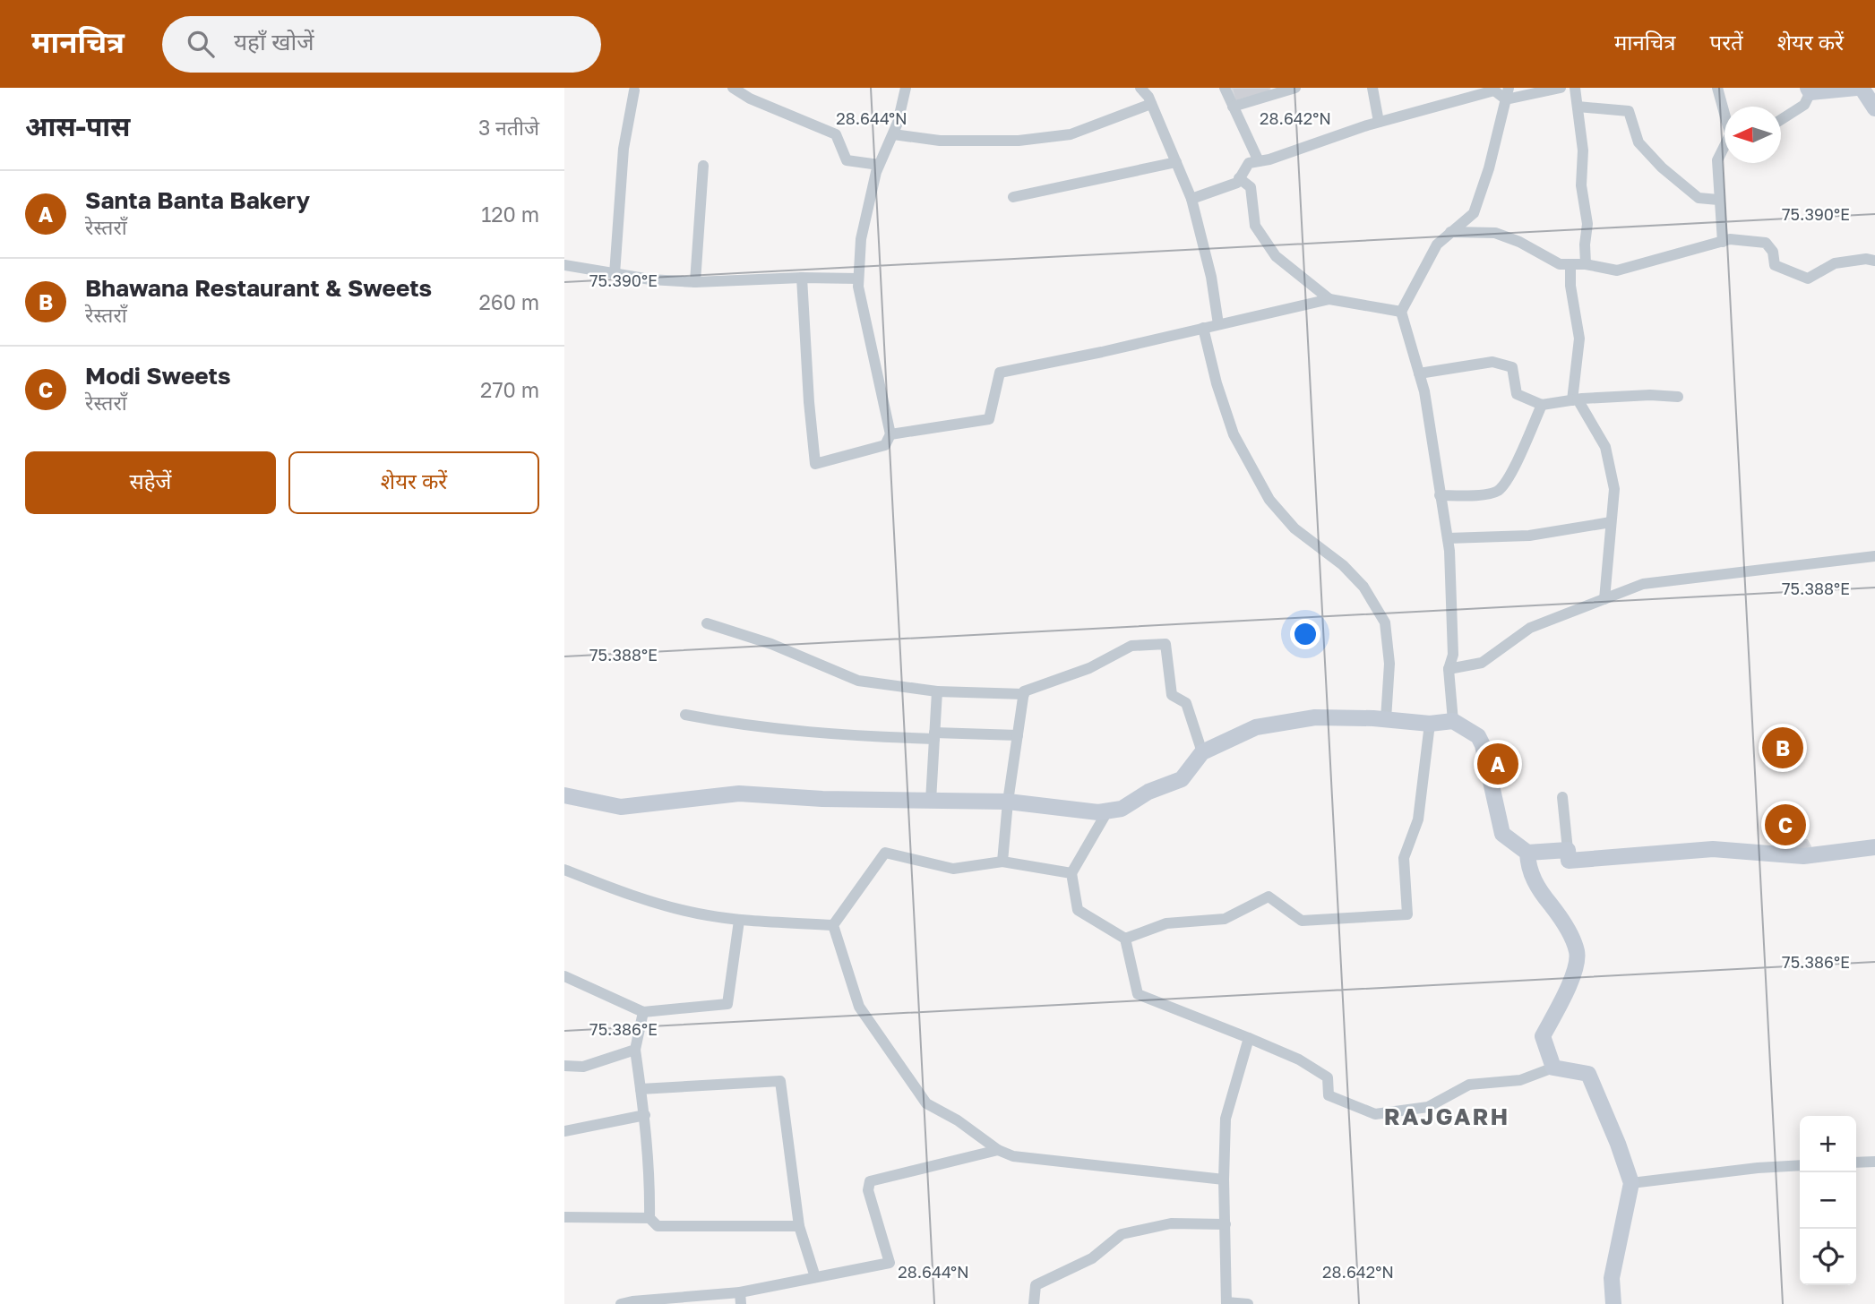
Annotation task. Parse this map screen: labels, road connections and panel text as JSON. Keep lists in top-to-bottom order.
{
  "districts": ["RAJGARH"],
  "north": "left",
  "page": {
    "header": "मानचित्र",
    "search": "यहाँ खोजें",
    "nav": ["मानचित्र", "परतें", "शेयर करें"],
    "heading": ["आस-पास", "3 नतीजे"],
    "list": [
      {
        "mark": "A",
        "name": "Santa Banta Bakery",
        "note": "रेस्तराँ",
        "value": "120 m"
      },
      {
        "mark": "B",
        "name": "Bhawana Restaurant & Sweets",
        "note": "रेस्तराँ",
        "value": "260 m"
      },
      {
        "mark": "C",
        "name": "Modi Sweets",
        "note": "रेस्तराँ",
        "value": "270 m"
      }
    ],
    "buttons": ["सहेजें", "शेयर करें"],
    "pins": ["B", "A", "C"],
    "map_buttons": ["+", "−"]
  },
  "coordinates": [
    "28.644°N",
    "28.642°N",
    "75.390°E",
    "75.388°E",
    "75.386°E"
  ]
}
